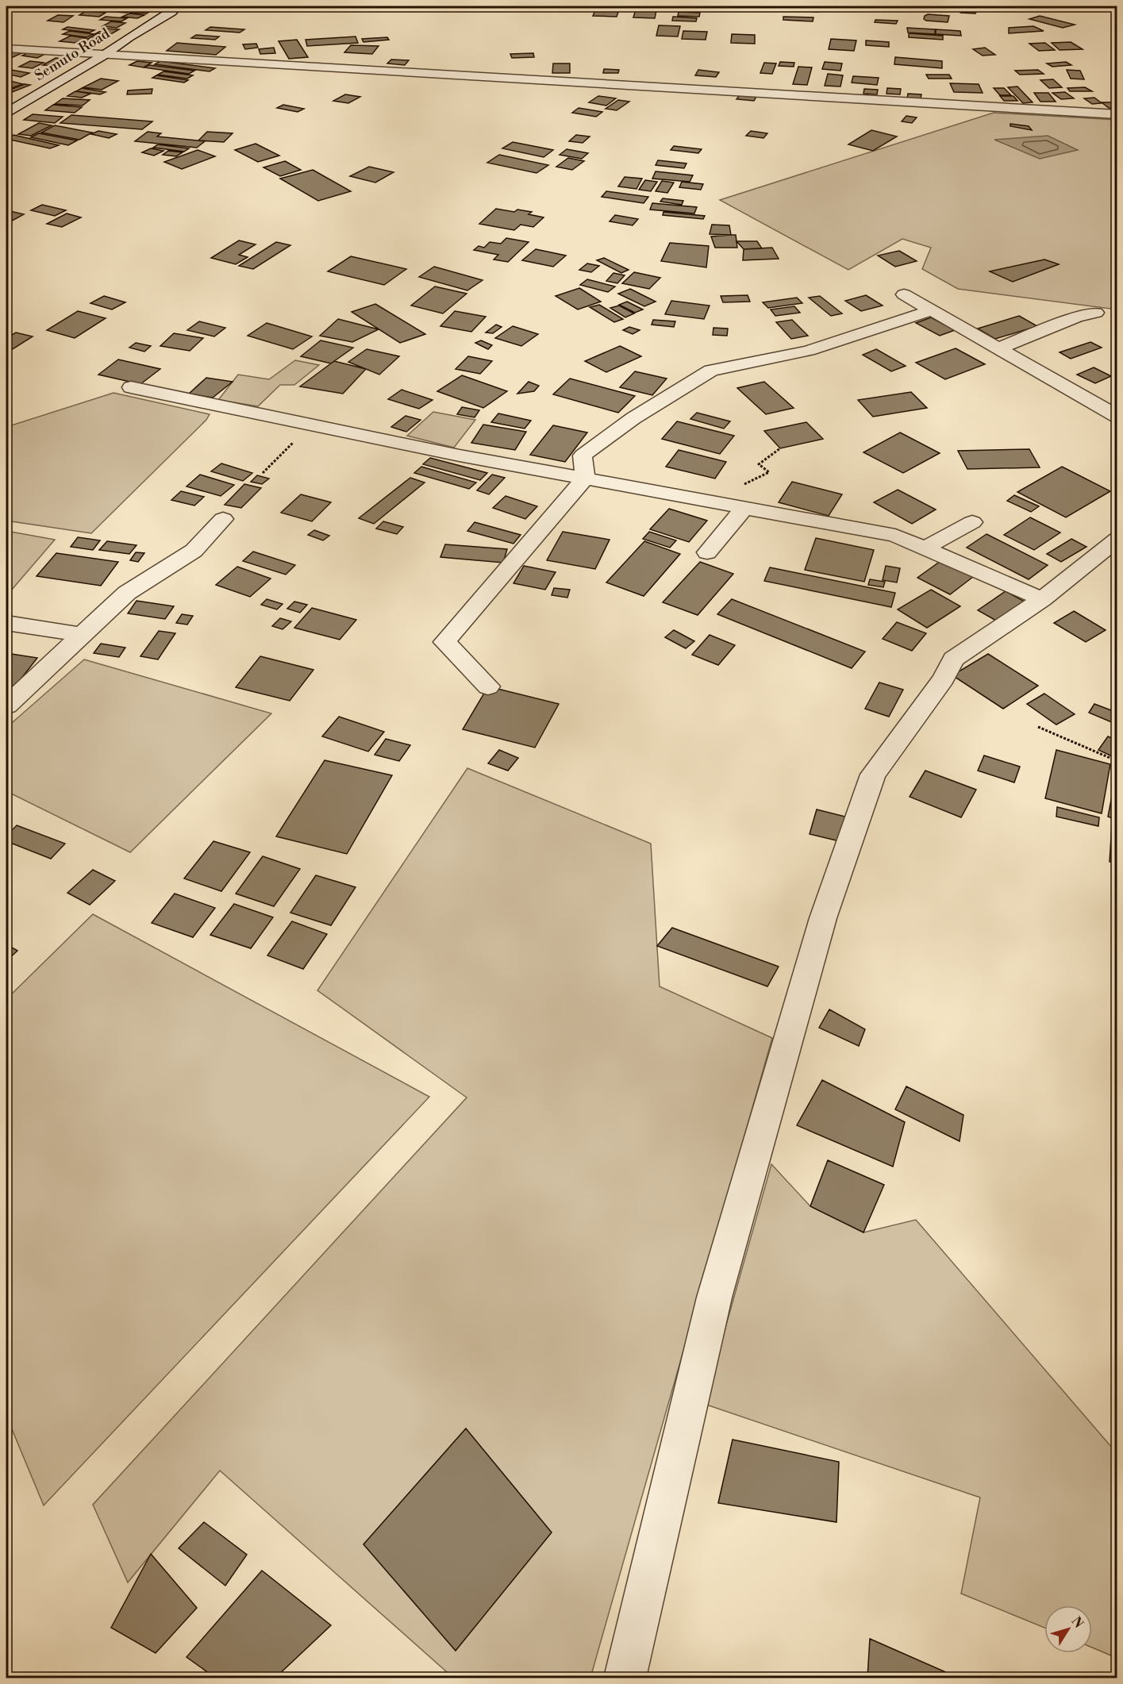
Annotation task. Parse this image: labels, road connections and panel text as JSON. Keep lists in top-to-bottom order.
{
  "streets": {
    "street": ["Semuto Road"]
  },
  "north": "top right"
}
